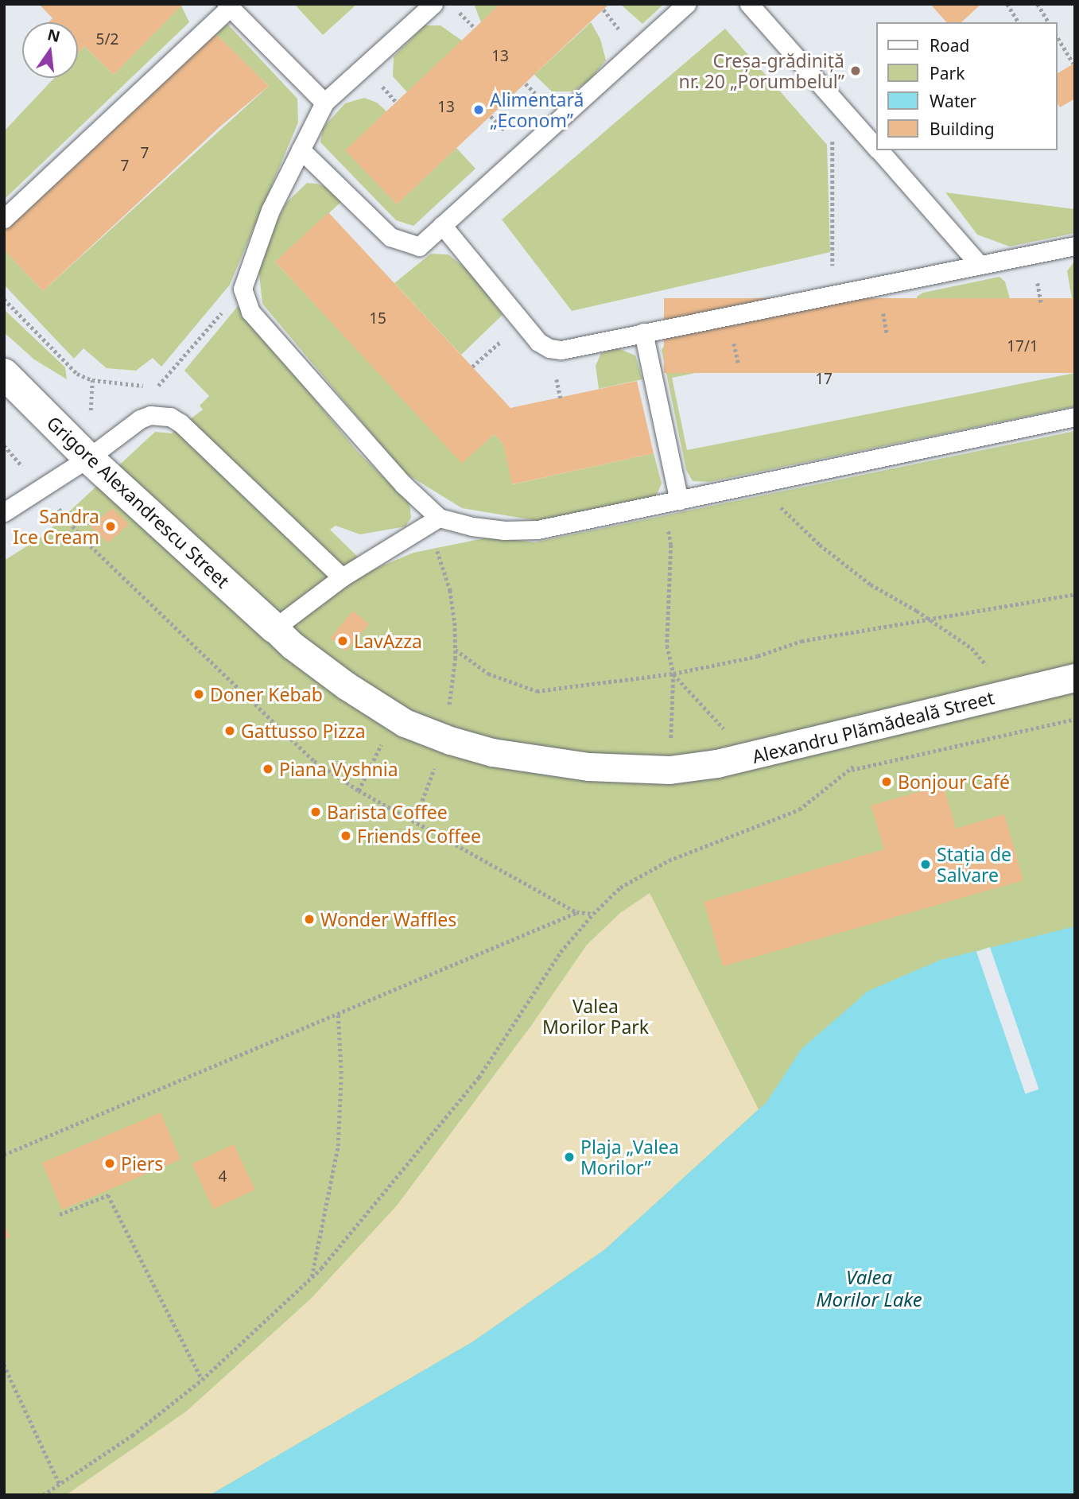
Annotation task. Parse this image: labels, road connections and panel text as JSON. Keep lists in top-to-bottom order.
{
  "streets": {
    "street": ["Grigore Alexandrescu Street", "Alexandru Plămădeală Street"]
  },
  "crossings": [
    ["Grigore Alexandrescu Street", "Alexandru Plămădeală Street"]
  ],
  "water": ["Valea Morilor Lake"],
  "parks": ["Valea Morilor Park"],
  "places": [
    "Creșa-grădiniță nr. 20 „Porumbelul”",
    "Alimentară „Econom”",
    "Sandra Ice Cream",
    "LavAzza",
    "Doner Kebab",
    "Gattusso Pizza",
    "Piana Vyshnia",
    "Bonjour Café",
    "Barista Coffee",
    "Friends Coffee",
    "Stația de Salvare",
    "Wonder Waffles",
    "Plaja „Valea Morilor”",
    "Piers"
  ],
  "house_numbers": [
    "5/2",
    "13",
    "13",
    "7",
    "7",
    "15",
    "17/1",
    "17",
    "4"
  ],
  "legend": [
    "Road",
    "Park",
    "Water",
    "Building"
  ],
  "north": "top"
}
